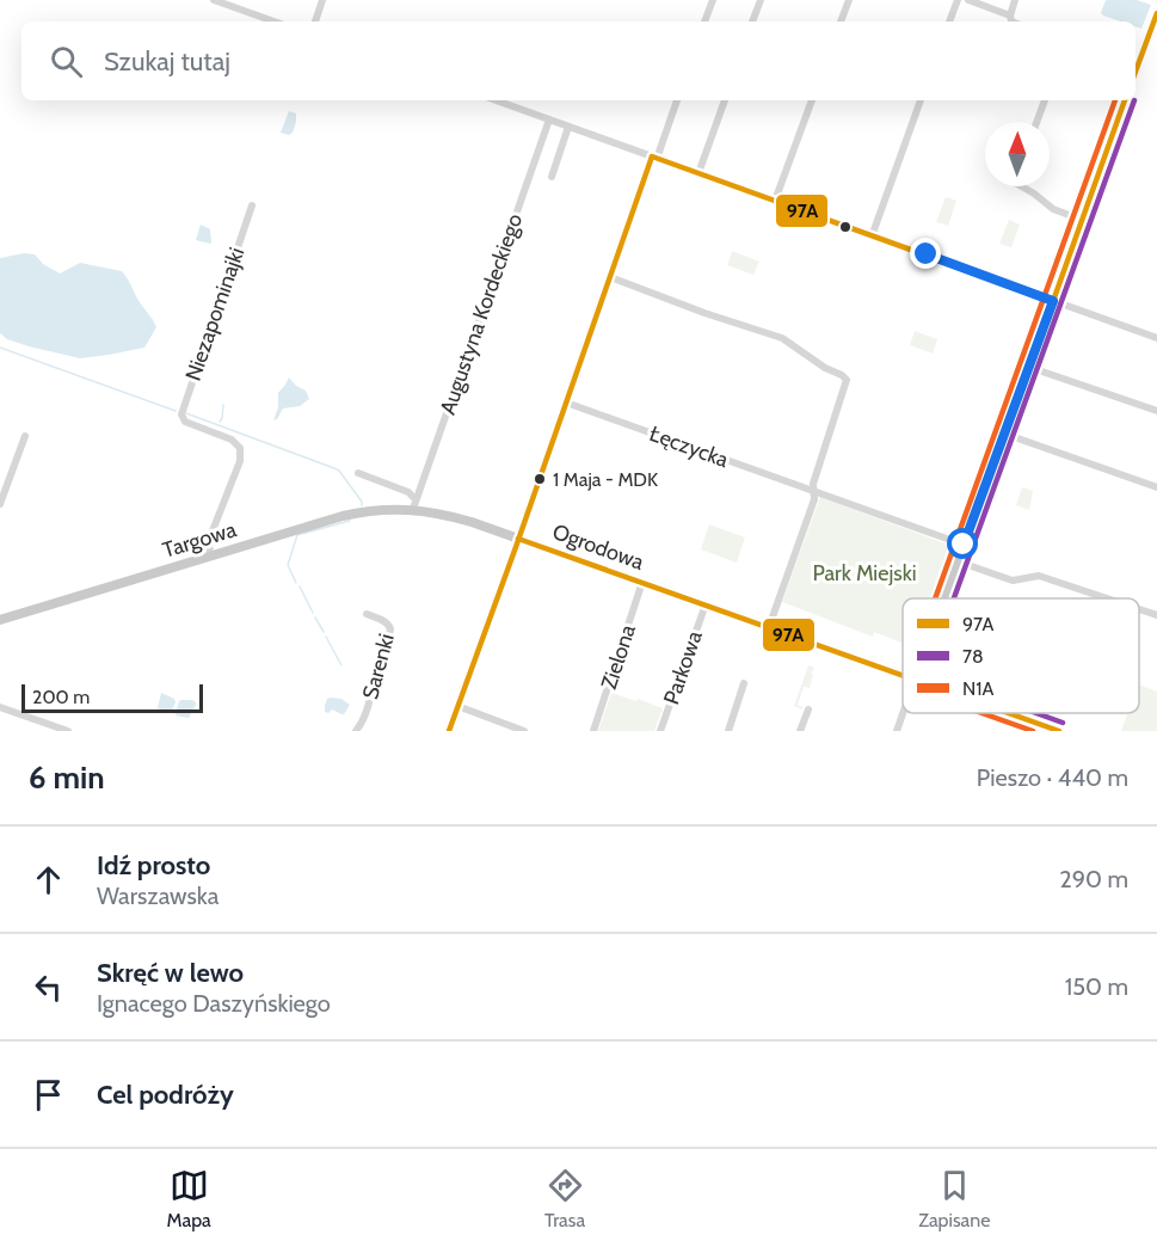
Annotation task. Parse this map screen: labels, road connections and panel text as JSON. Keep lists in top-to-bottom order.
{
  "streets": {
    "main road": ["Targowa", "Ogrodowa"],
    "street": [
      "Niezapominajki",
      "Augustyna Kordeckiego",
      "Łęczycka",
      "Zielona",
      "Sarenki",
      "Parkowa"
    ]
  },
  "crossings": [
    ["Niezapominajki", "Targowa"],
    ["Augustyna Kordeckiego", "Targowa"],
    ["Augustyna Kordeckiego", "Ogrodowa"],
    ["Targowa", "Ogrodowa"],
    ["Ogrodowa", "Zielona"],
    ["Ogrodowa", "Parkowa"]
  ],
  "parks": ["Park Miejski"],
  "places": ["1 Maja - MDK"],
  "lines": ["transit line 97A", "transit line 78", "transit line N1A"],
  "legend": ["97A", "78", "N1A"],
  "scale_bar": "200 m",
  "north": "top",
  "page": {
    "search": "Szukaj tutaj",
    "scale": "200 m",
    "heading": ["6 min", "Pieszo · 440 m"],
    "list": [
      ["Idź prosto", "Warszawska", "290 m"],
      ["Skręć w lewo", "Ignacego Daszyńskiego", "150 m"],
      "Cel podróży"
    ],
    "nav": ["Mapa", "Trasa", "Zapisane"]
  }
}
